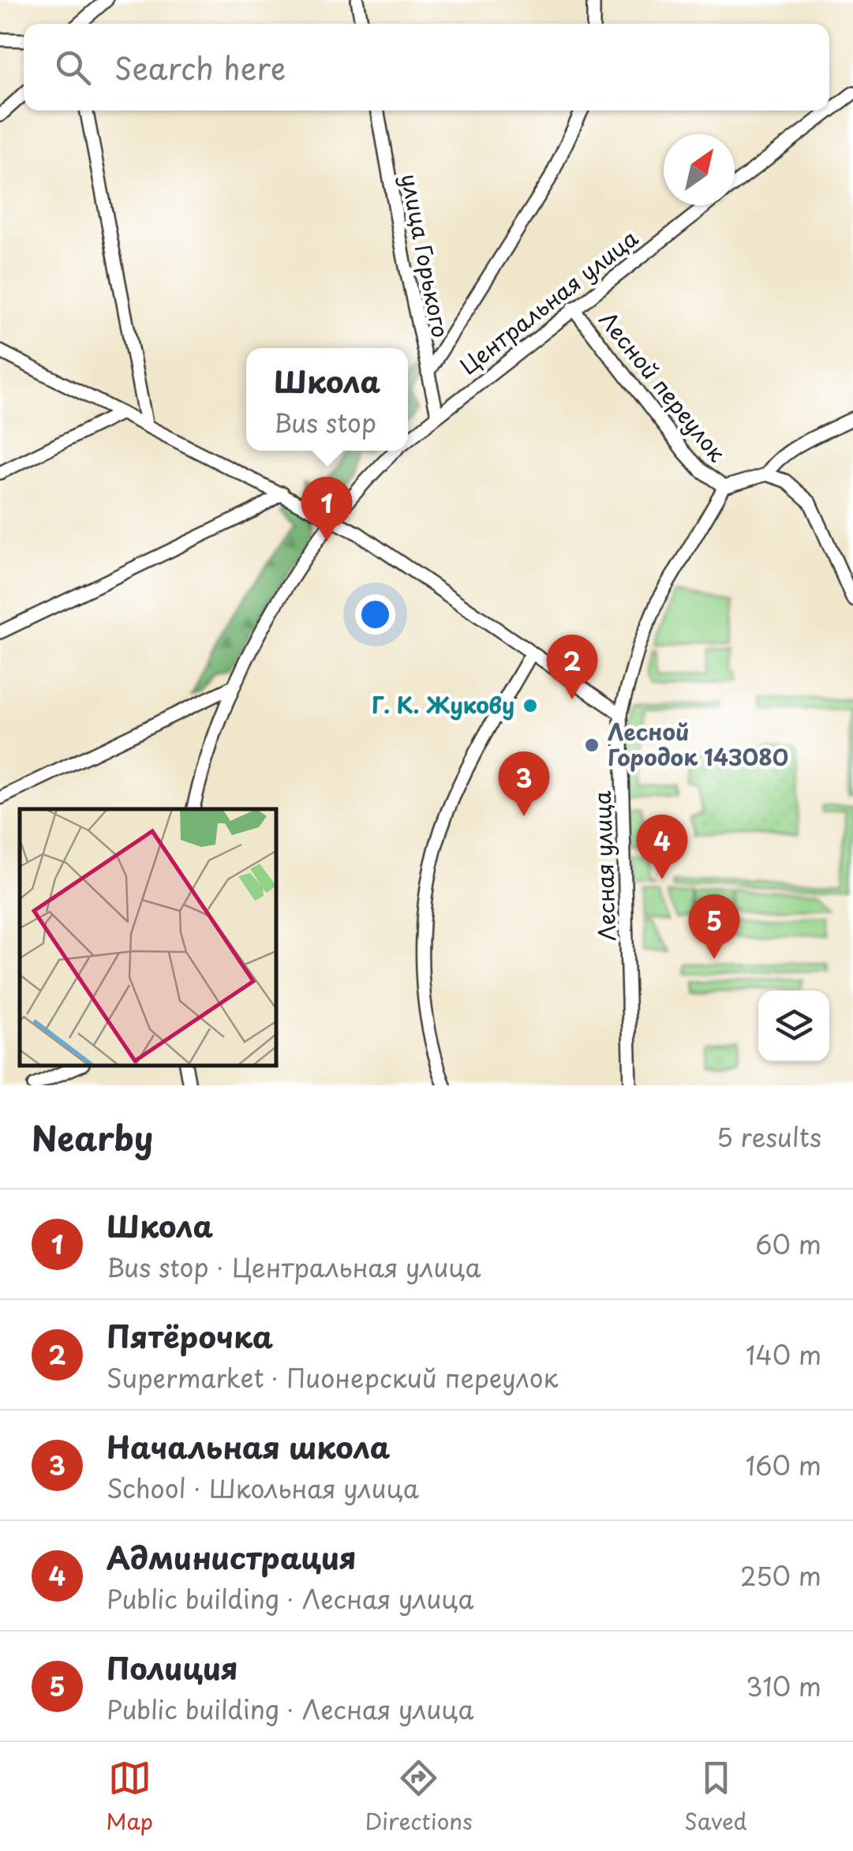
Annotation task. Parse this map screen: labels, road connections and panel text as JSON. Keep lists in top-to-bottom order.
{
  "streets": {
    "street": [
      "улица Горького",
      "Центральная улица",
      "Лесной переулок",
      "Лесная улица"
    ]
  },
  "crossings": [
    ["улица Горького", "Центральная улица"],
    ["Центральная улица", "Лесной переулок"],
    ["Лесной переулок", "Лесная улица"]
  ],
  "places": ["Г. К. Жукову", "Лесной Городок 143080"],
  "north": "top right",
  "page": {
    "search": "Search here",
    "popup": ["Школа", "Bus stop"],
    "pins": [
      "1",
      "2",
      "3",
      "4",
      "5"
    ],
    "heading": ["Nearby", "5 results"],
    "list": [
      {
        "mark": "1",
        "name": "Школа",
        "note": "Bus stop · Центральная улица",
        "value": "60 m"
      },
      {
        "mark": "2",
        "name": "Пятёрочка",
        "note": "Supermarket · Пионерский переулок",
        "value": "140 m"
      },
      {
        "mark": "3",
        "name": "Начальная школа",
        "note": "School · Школьная улица",
        "value": "160 m"
      },
      {
        "mark": "4",
        "name": "Администрация",
        "note": "Public building · Лесная улица",
        "value": "250 m"
      },
      {
        "mark": "5",
        "name": "Полиция",
        "note": "Public building · Лесная улица",
        "value": "310 m"
      }
    ],
    "nav": ["Map", "Directions", "Saved"]
  }
}
